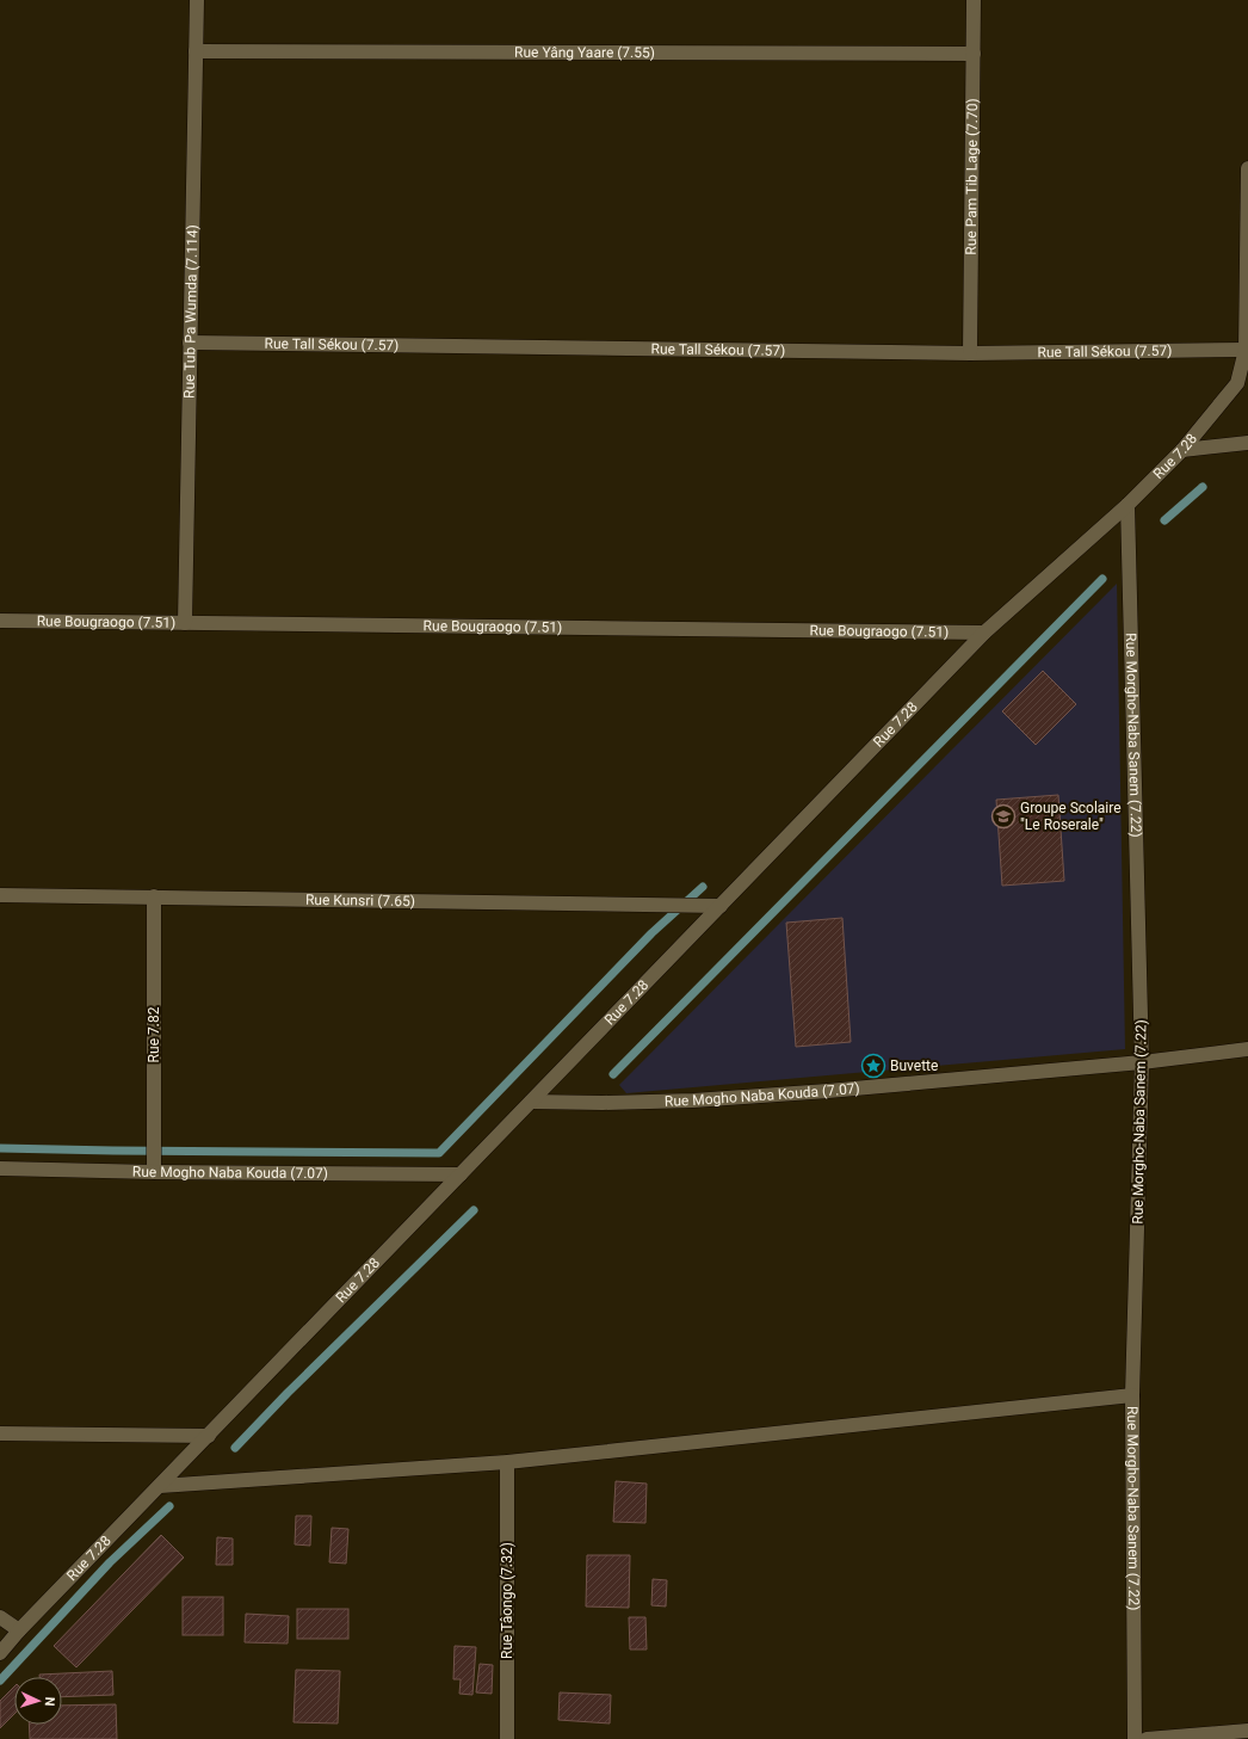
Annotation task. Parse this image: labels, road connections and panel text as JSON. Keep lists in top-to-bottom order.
{
  "streets": {
    "street": [
      "Rue Yâng Yaare (7.55)",
      "Rue Pam Tib Lage (7.70)",
      "Rue Tub Pa Wumda (7.114)",
      "Rue Tall Sékou (7.57)",
      "Rue 7.28",
      "Rue Bougraogo (7.51)",
      "Rue Morgho-Naba Sanem (7.22)",
      "Rue Kunsri (7.65)",
      "Rue 7.82",
      "Rue Mogho Naba Kouda (7.07)",
      "Rue Tâongo (7.32)"
    ]
  },
  "crossings": [
    ["Rue Yâng Yaare (7.55)", "Rue Pam Tib Lage (7.70)"],
    ["Rue Yâng Yaare (7.55)", "Rue Tub Pa Wumda (7.114)"],
    ["Rue Pam Tib Lage (7.70)", "Rue Tall Sékou (7.57)"],
    ["Rue Tub Pa Wumda (7.114)", "Rue Tall Sékou (7.57)"],
    ["Rue Tub Pa Wumda (7.114)", "Rue Bougraogo (7.51)"],
    ["Rue Tall Sékou (7.57)", "Rue 7.28"],
    ["Rue 7.28", "Rue Bougraogo (7.51)"],
    ["Rue 7.28", "Rue Morgho-Naba Sanem (7.22)"],
    ["Rue 7.28", "Rue Kunsri (7.65)"],
    ["Rue 7.28", "Rue Mogho Naba Kouda (7.07)"],
    ["Rue Morgho-Naba Sanem (7.22)", "Rue Mogho Naba Kouda (7.07)"],
    ["Rue Kunsri (7.65)", "Rue 7.82"],
    ["Rue 7.82", "Rue Mogho Naba Kouda (7.07)"]
  ],
  "places": {
    "school or university": ["Groupe Scolaire \"Le Roserale\""],
    "place": ["Buvette"]
  },
  "north": "right"
}
